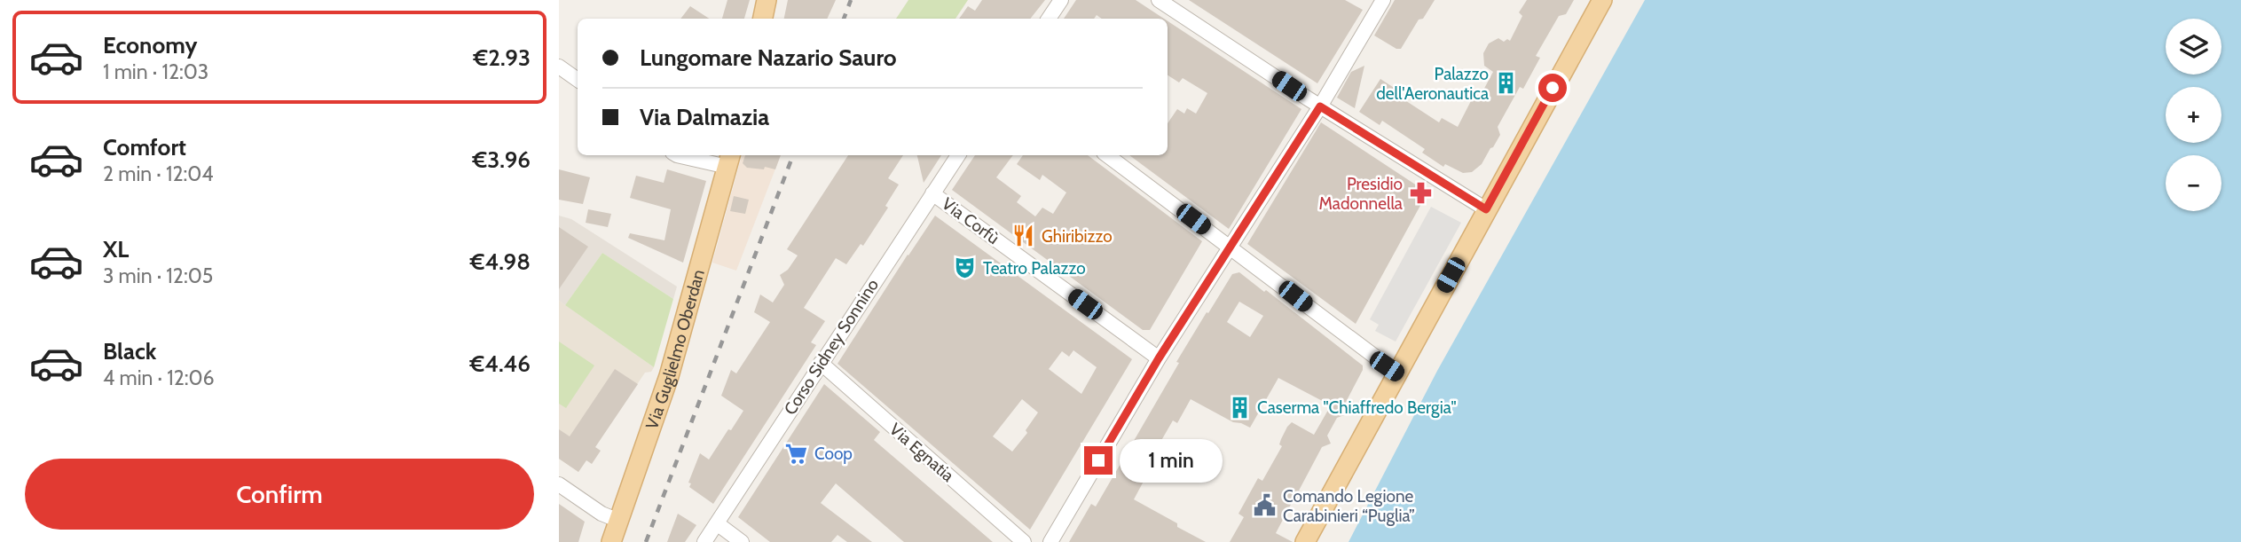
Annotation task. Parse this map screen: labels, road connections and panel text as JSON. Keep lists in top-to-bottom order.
{
  "streets": {
    "main road": ["Via Guglielmo Oberdan"],
    "street": ["Via Corfù", "Corso Sidney Sonnino", "Via Egnatia"]
  },
  "crossings": [
    ["Via Corfù", "Corso Sidney Sonnino"],
    ["Corso Sidney Sonnino", "Via Egnatia"]
  ],
  "places": {
    "building": ["Palazzo dell'Aeronautica", "Caserma \"Chiaffredo Bergia\""],
    "pharmacy": ["Presidio Madonnella"],
    "restaurant": ["Ghiribizzo"],
    "theatre": ["Teatro Palazzo"],
    "supermarket": ["Coop"],
    "public building": ["Comando Legione Carabinieri “Puglia”"]
  },
  "page": {
    "list": [
      {
        "name": "Economy",
        "note": "1 min · 12:03",
        "value": "€2.93"
      },
      {
        "name": "Comfort",
        "note": "2 min · 12:04",
        "value": "€3.96"
      },
      {
        "name": "XL",
        "note": "3 min · 12:05",
        "value": "€4.98"
      },
      {
        "name": "Black",
        "note": "4 min · 12:06",
        "value": "€4.46"
      }
    ],
    "map_buttons": ["+", "−"],
    "banner": ["Lungomare Nazario Sauro", "Via Dalmazia"],
    "bubble": "1 min",
    "buttons": "Confirm"
  }
}
